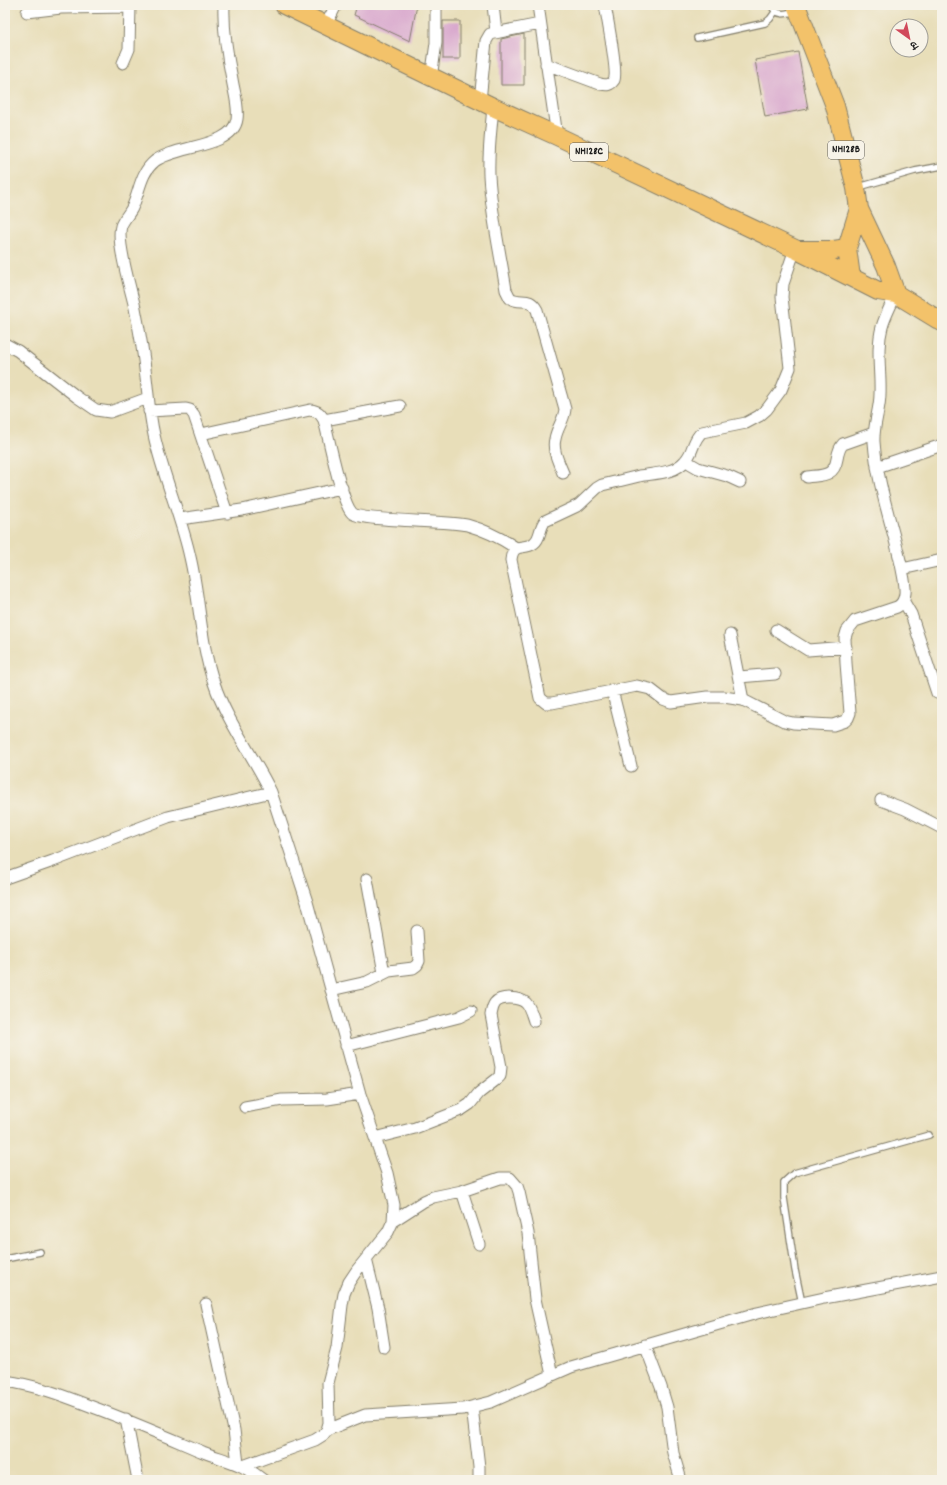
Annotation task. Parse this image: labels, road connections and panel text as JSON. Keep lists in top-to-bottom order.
{
  "streets": {
    "highway": ["NH128B", "NH128C"]
  },
  "crossings": [
    ["NH128B", "NH128C"]
  ],
  "north": "bottom right"
}
